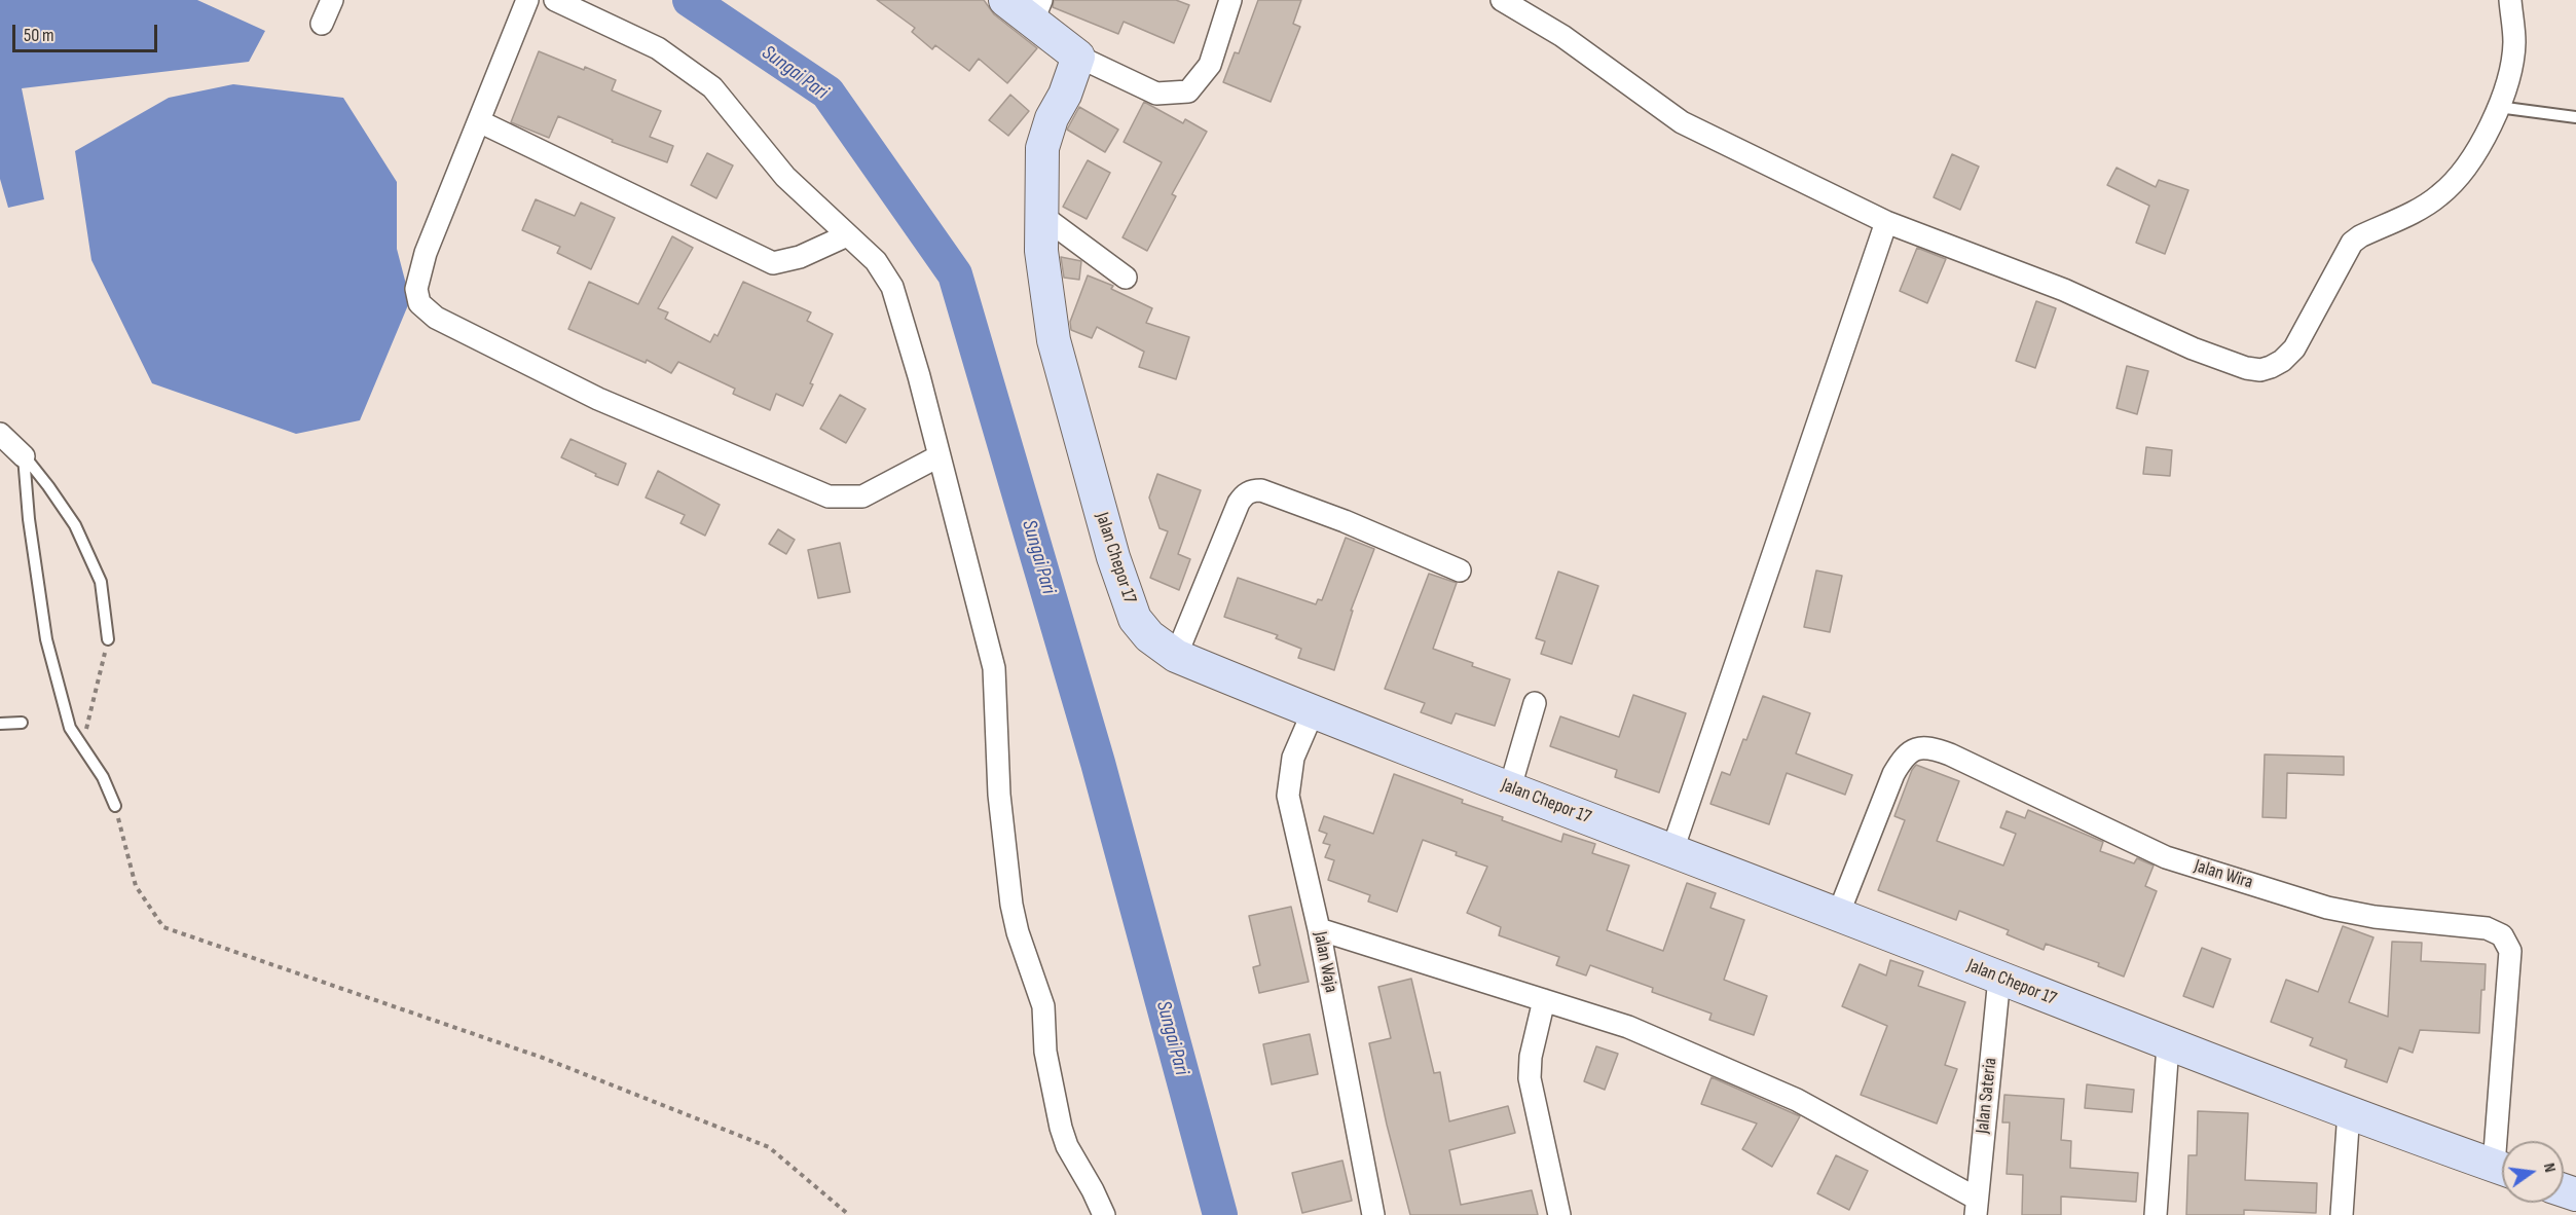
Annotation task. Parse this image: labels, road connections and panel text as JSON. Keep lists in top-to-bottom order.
{
  "streets": {
    "street": [
      "Jalan Chepor 17",
      "Jalan Wira",
      "Jalan Waja",
      "Jalan Sateria"
    ]
  },
  "crossings": [
    ["Jalan Chepor 17", "Jalan Wira"],
    ["Jalan Chepor 17", "Jalan Waja"],
    ["Jalan Chepor 17", "Jalan Sateria"]
  ],
  "water": ["Sungai Pari"],
  "scale_bar": "50 m",
  "north": "right"
}
